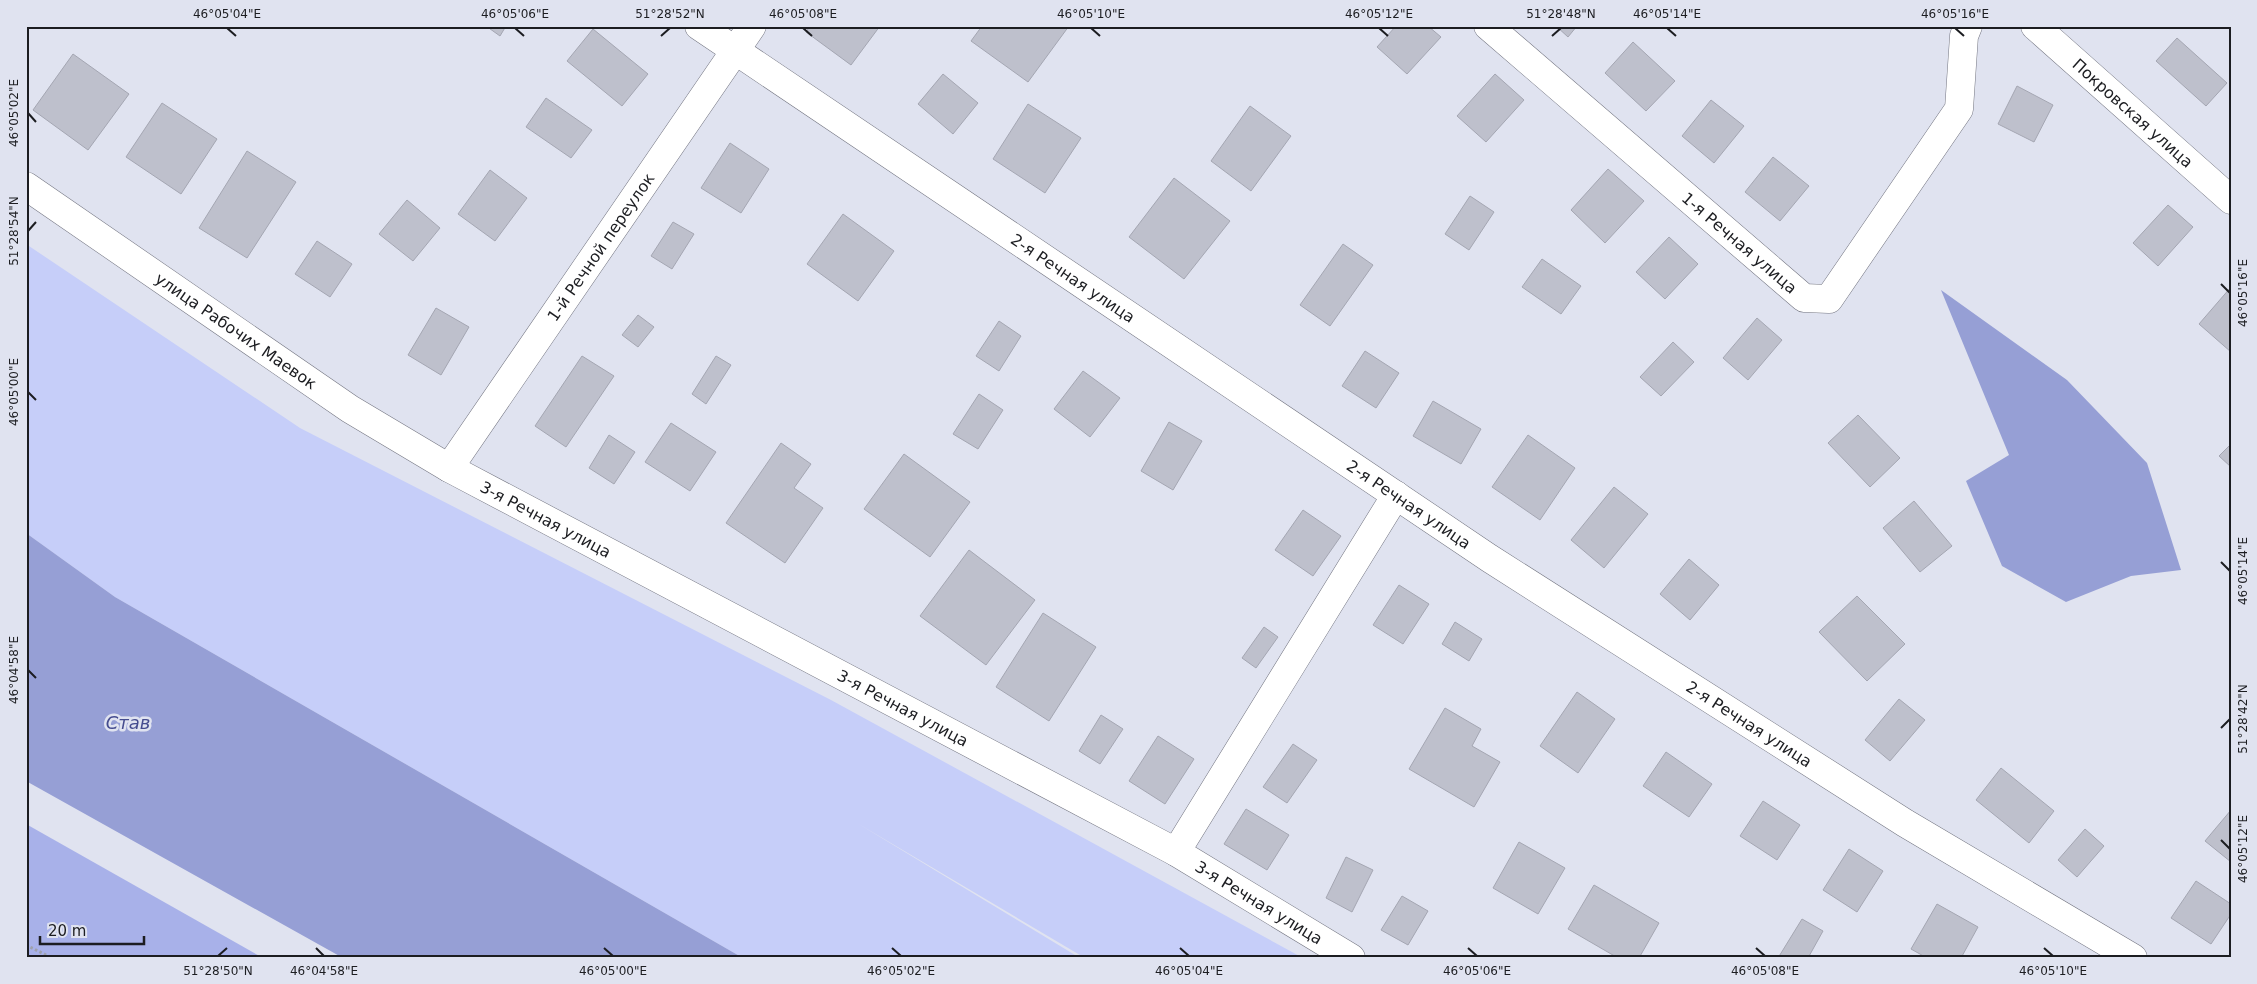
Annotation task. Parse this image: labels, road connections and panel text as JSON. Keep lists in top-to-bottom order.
{
  "streets": {
    "street": [
      "Покровская улица",
      "1-я Речная улица",
      "1-й Речной переулок",
      "2-я Речная улица",
      "улица Рабочих Маевок",
      "3-я Речная улица"
    ]
  },
  "crossings": [
    ["1-й Речной переулок", "2-я Речная улица"],
    ["1-й Речной переулок", "улица Рабочих Маевок"],
    ["1-й Речной переулок", "3-я Речная улица"],
    ["улица Рабочих Маевок", "3-я Речная улица"]
  ],
  "water": ["Став"],
  "scale_bar": "20 m",
  "coordinates": [
    "46°05'04\"E",
    "46°05'06\"E",
    "51°28'52\"N",
    "46°05'08\"E",
    "46°05'10\"E",
    "46°05'12\"E",
    "51°28'48\"N",
    "46°05'14\"E",
    "46°05'16\"E",
    "46°05'02\"E",
    "51°28'54\"N",
    "46°05'00\"E",
    "46°04'58\"E",
    "51°28'42\"N",
    "51°28'50\"N"
  ]
}
